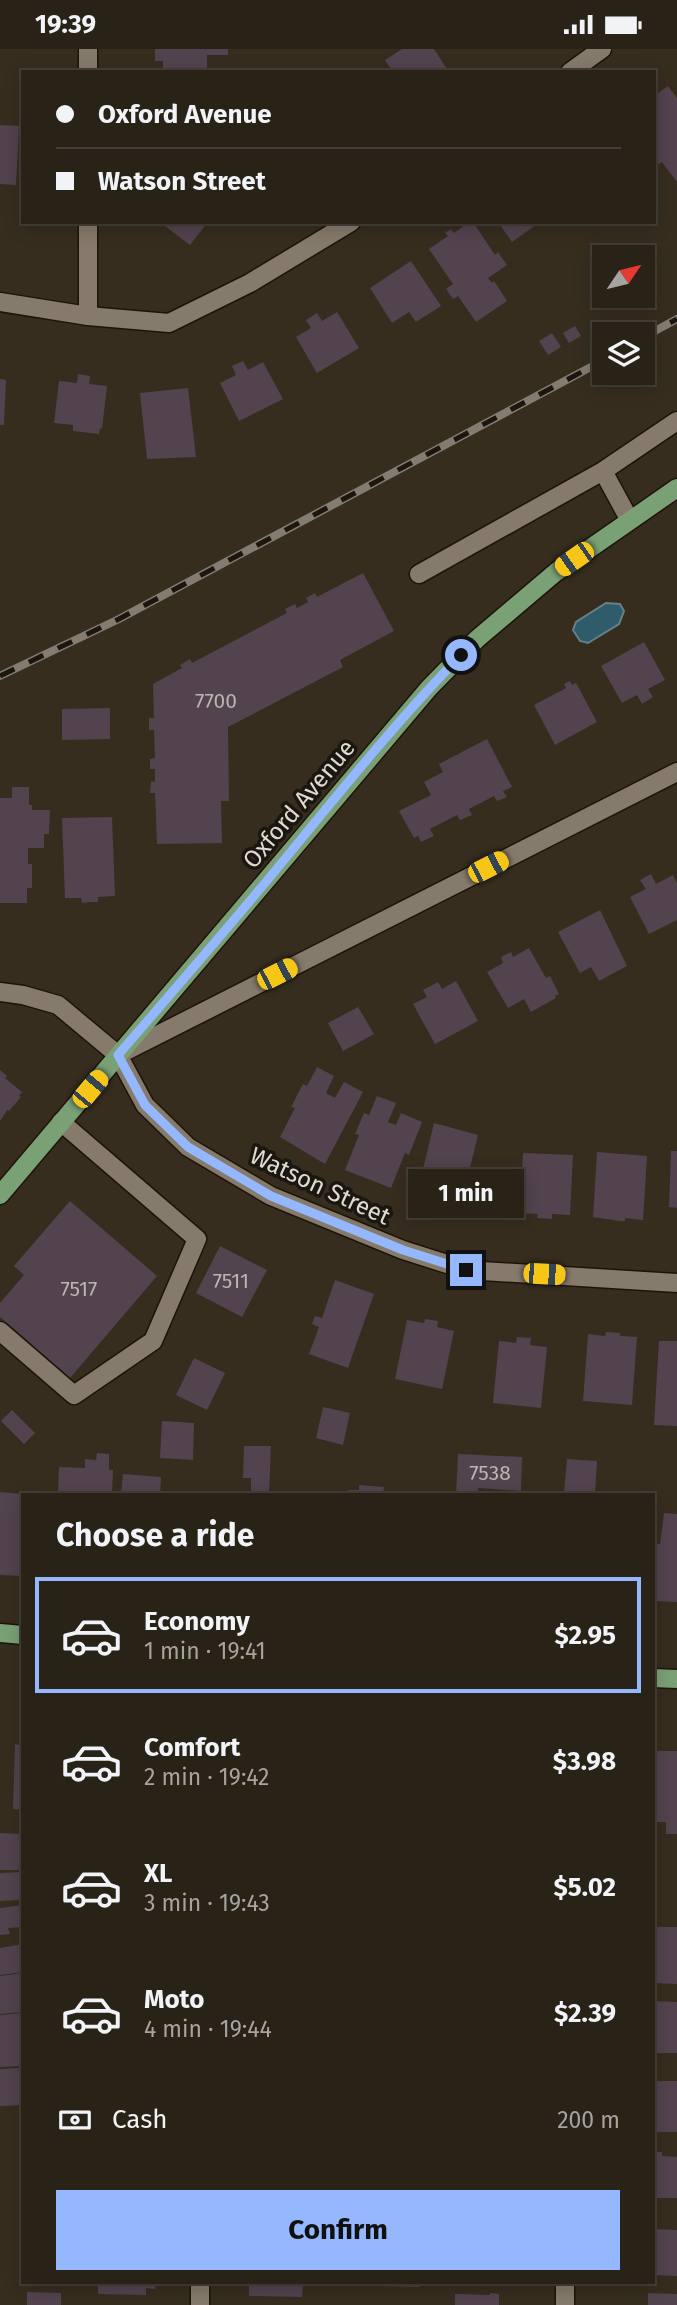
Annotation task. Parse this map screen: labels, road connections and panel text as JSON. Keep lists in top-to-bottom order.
{
  "streets": {
    "main road": ["Oxford Avenue"],
    "street": ["Watson Street"]
  },
  "crossings": [
    ["Oxford Avenue", "Watson Street"]
  ],
  "house_numbers": [
    "7700",
    "7511",
    "7517",
    "7538"
  ],
  "north": "top right",
  "page": {
    "status": "19:39",
    "banner": ["Oxford Avenue", "Watson Street"],
    "bubble": "1 min",
    "heading": "Choose a ride",
    "list": [
      {
        "name": "Economy",
        "note": "1 min · 19:41",
        "value": "$2.95"
      },
      {
        "name": "Comfort",
        "note": "2 min · 19:42",
        "value": "$3.98"
      },
      {
        "name": "XL",
        "note": "3 min · 19:43",
        "value": "$5.02"
      },
      {
        "name": "Moto",
        "note": "4 min · 19:44",
        "value": "$2.39"
      }
    ],
    "pay": ["Cash", "200 m"],
    "buttons": "Confirm"
  }
}
